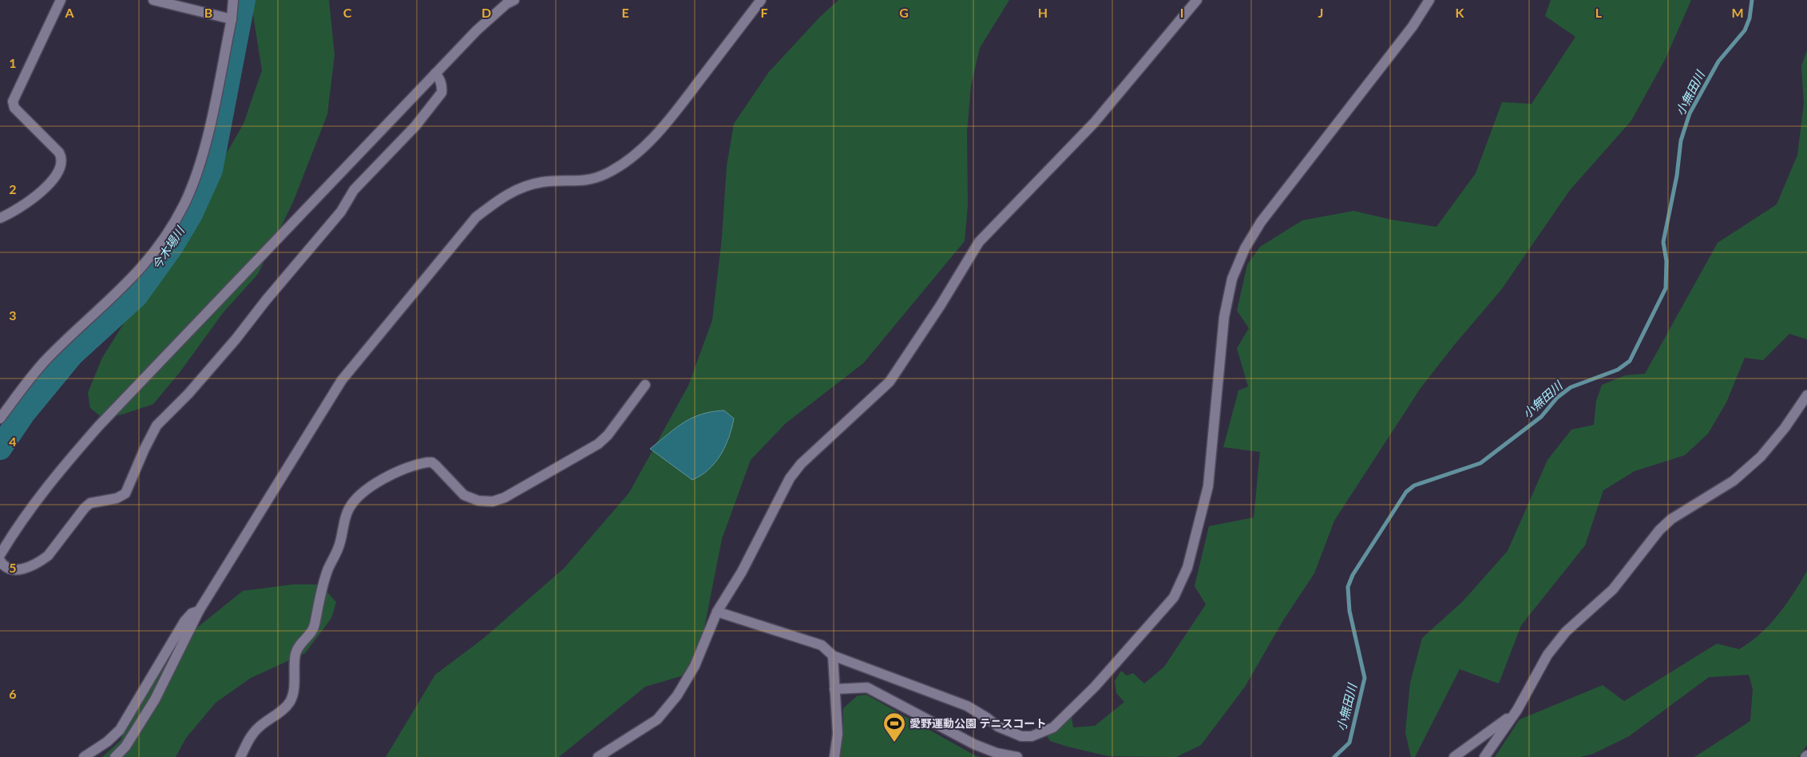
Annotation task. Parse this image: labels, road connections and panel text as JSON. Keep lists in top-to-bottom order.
{
  "water": ["小無田川", "今木場川"],
  "places": {
    "sports": ["愛野運動公園 テニスコート"]
  },
  "grid": {
    "columns": [
      "A",
      "B",
      "C",
      "D",
      "E",
      "F",
      "G",
      "H",
      "I",
      "J",
      "K",
      "L",
      "M"
    ],
    "rows": [
      "1",
      "2",
      "3",
      "4",
      "5",
      "6"
    ]
  }
}
